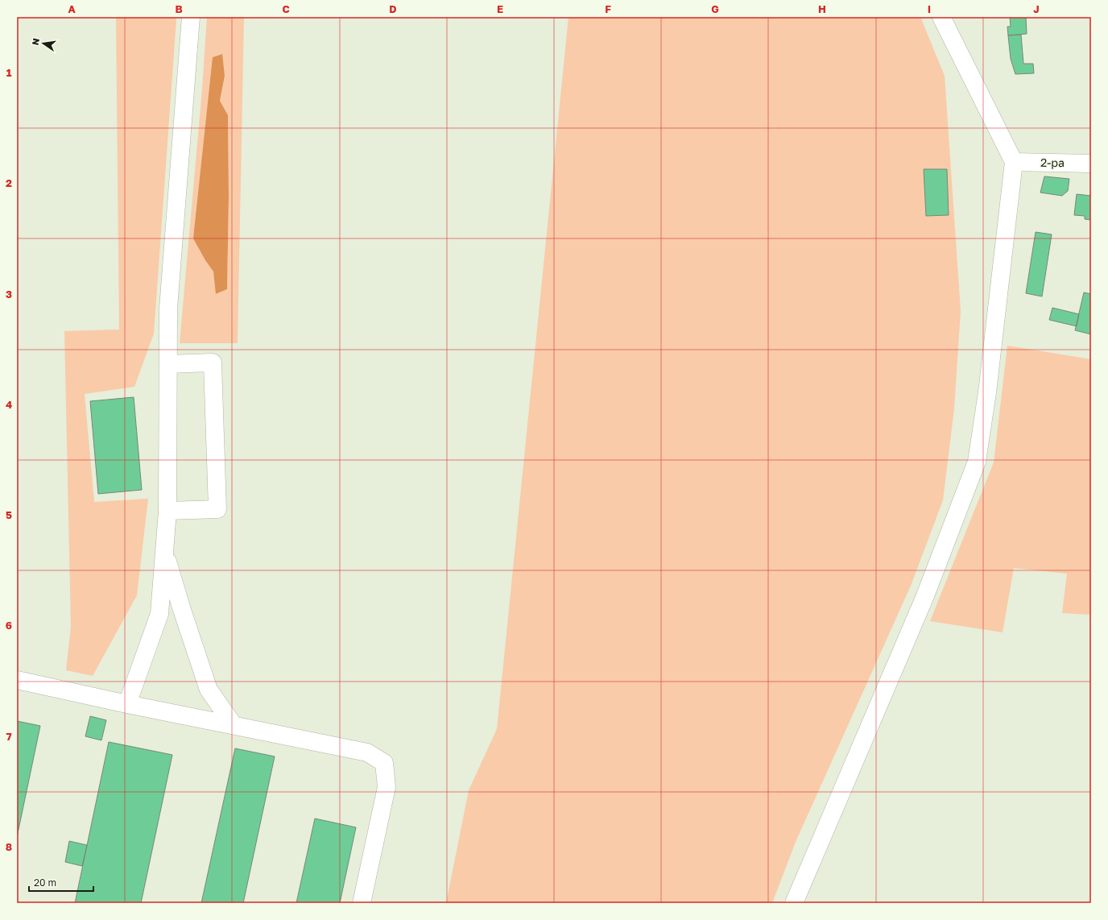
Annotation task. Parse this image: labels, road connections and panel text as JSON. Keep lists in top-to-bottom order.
{
  "streets": {
    "street": ["2-ра"]
  },
  "scale_bar": "20 m",
  "north": "left",
  "grid": {
    "columns": [
      "A",
      "B",
      "C",
      "D",
      "E",
      "F",
      "G",
      "H",
      "I",
      "J"
    ],
    "rows": [
      "1",
      "2",
      "3",
      "4",
      "5",
      "6",
      "7",
      "8"
    ]
  }
}
